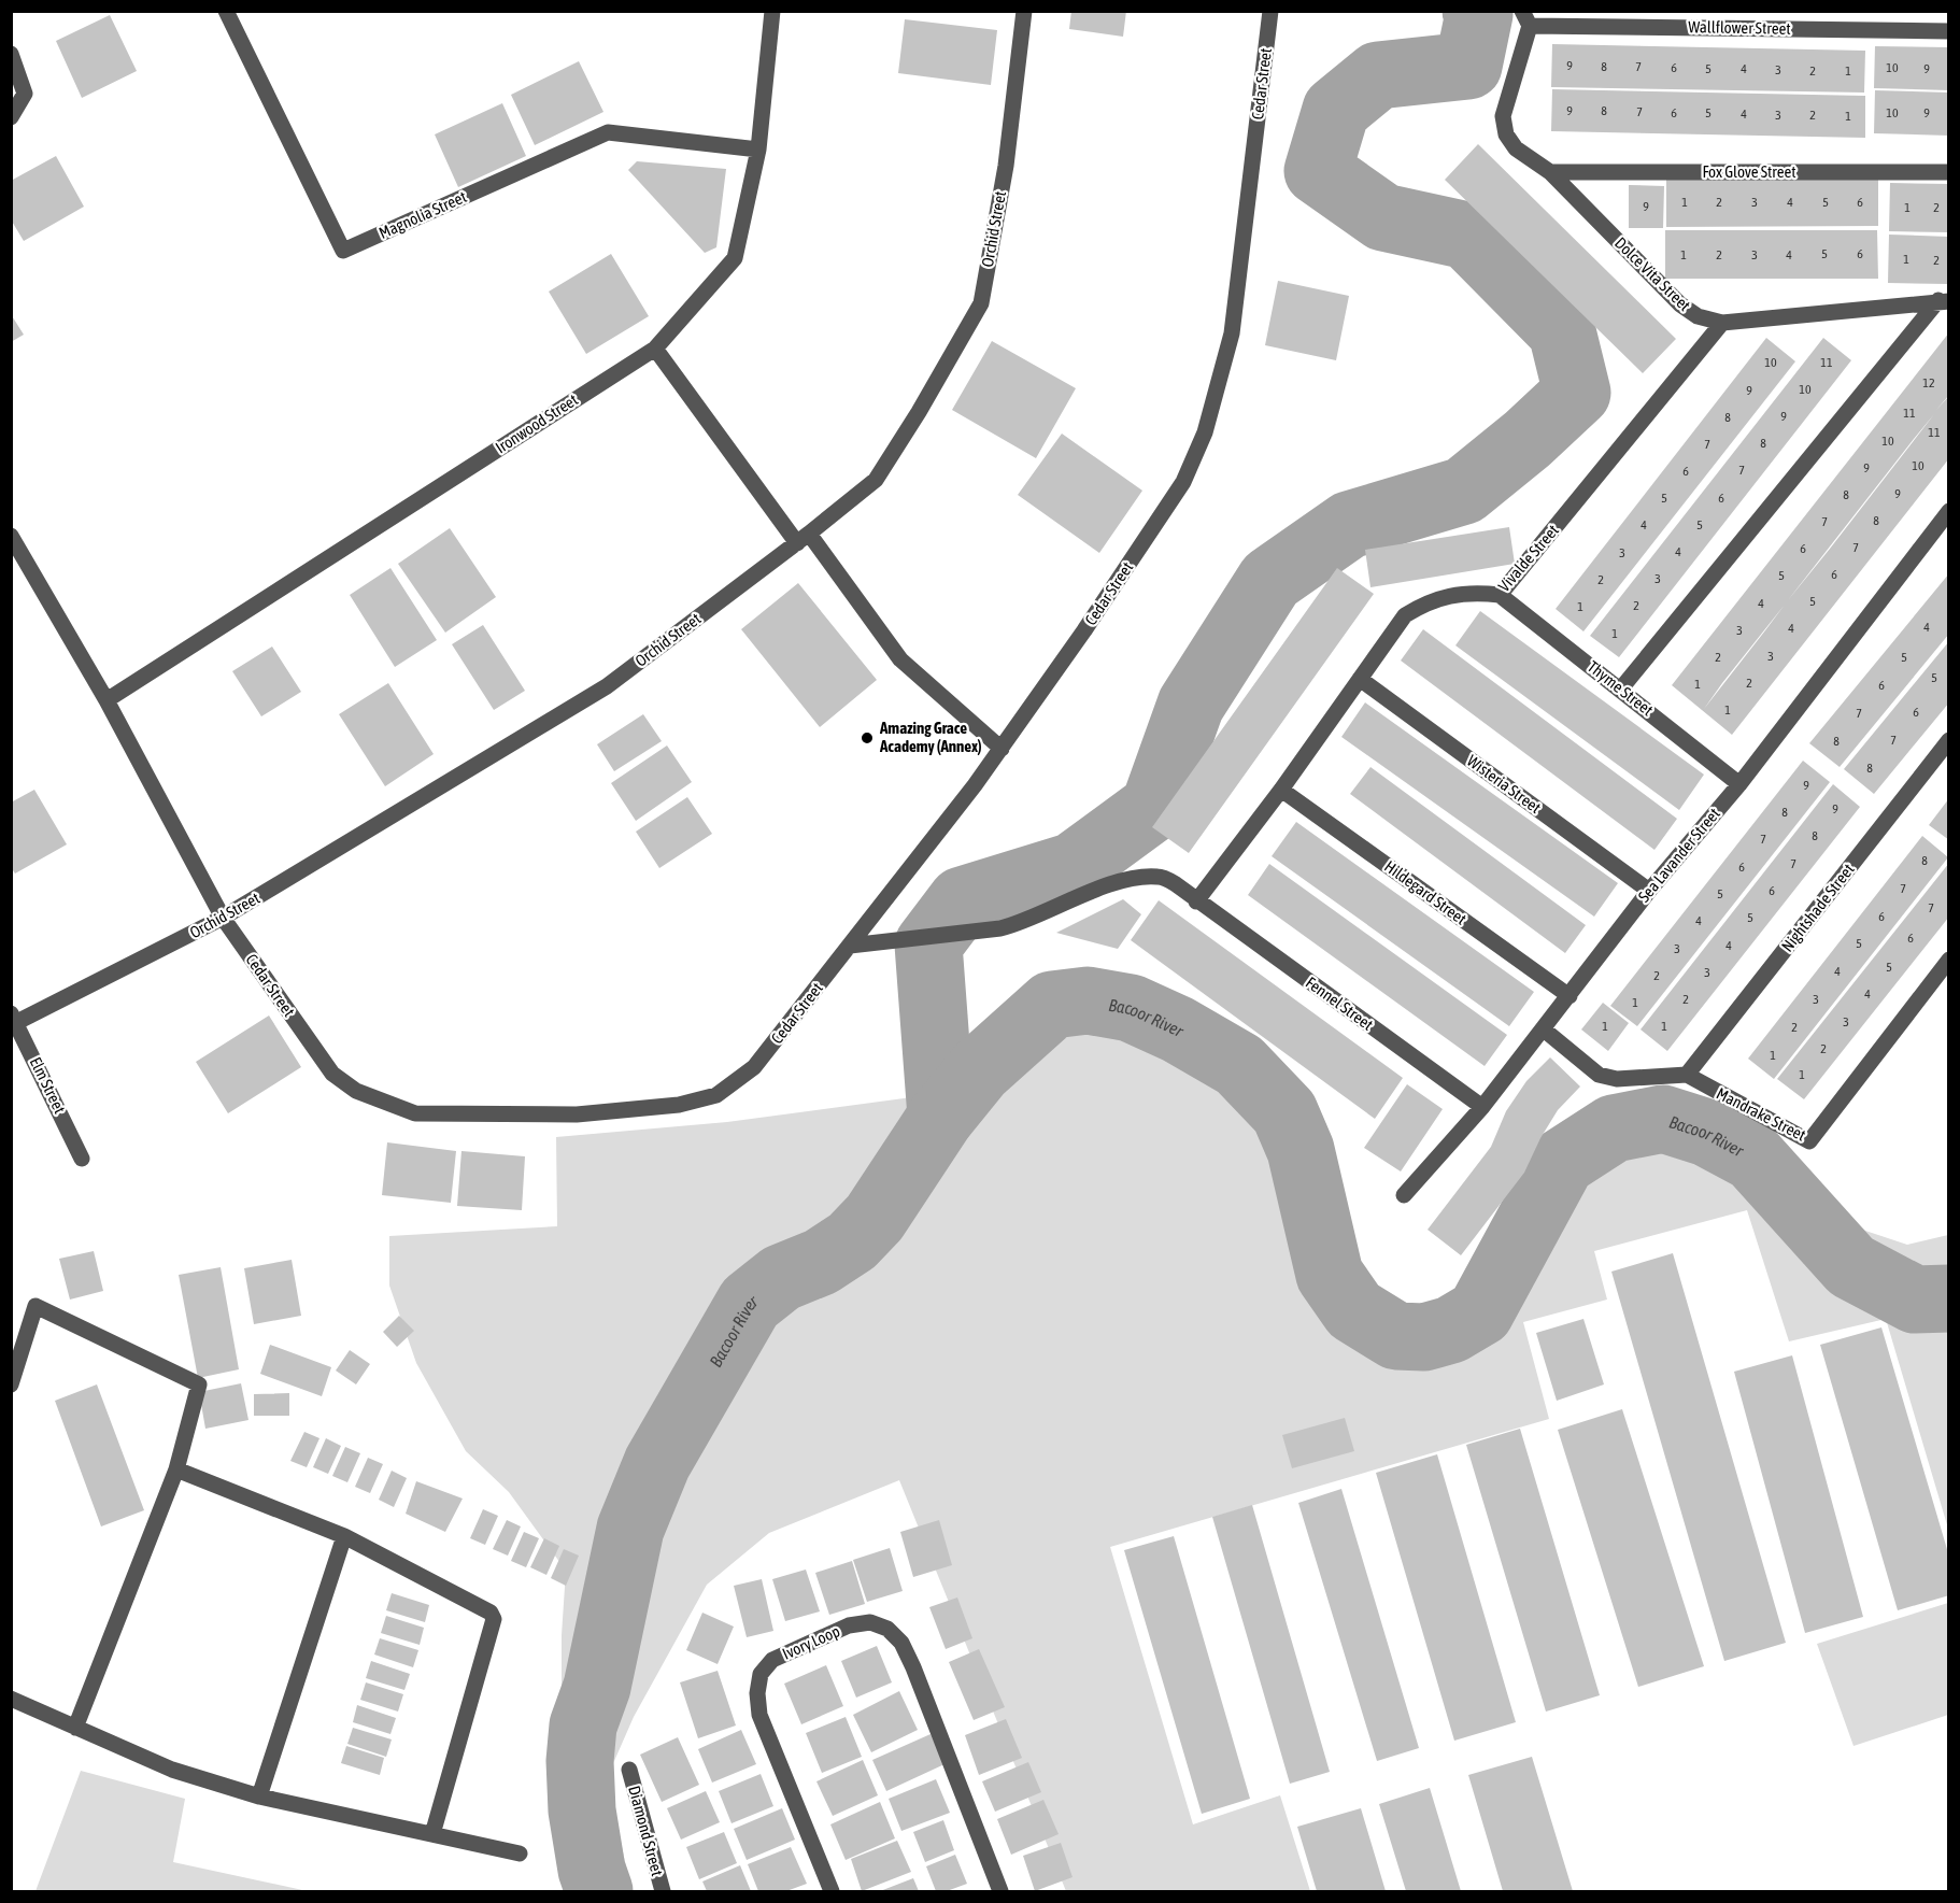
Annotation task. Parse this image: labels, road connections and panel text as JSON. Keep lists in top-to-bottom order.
{
  "streets": {
    "street": [
      "Wallflower Street",
      "Cedar Street",
      "Fox Glove Street",
      "Magnolia Street",
      "Orchid Street",
      "Dolce Vita Street",
      "Ironwood Street",
      "Vivalde Street",
      "Thyme Street",
      "Wisteria Street",
      "Sea Lavander Street",
      "Hildegard Street",
      "Nightshade Street",
      "Fennel Street",
      "Elm Street",
      "Mandrake Street",
      "Ivory Loop",
      "Diamond Street"
    ]
  },
  "crossings": [
    ["Wallflower Street", "Dolce Vita Street"],
    ["Cedar Street", "Orchid Street"],
    ["Cedar Street", "Ironwood Street"],
    ["Cedar Street", "Fennel Street"],
    ["Fox Glove Street", "Dolce Vita Street"],
    ["Magnolia Street", "Ironwood Street"],
    ["Orchid Street", "Elm Street"],
    ["Dolce Vita Street", "Vivalde Street"],
    ["Vivalde Street", "Thyme Street"],
    ["Vivalde Street", "Wisteria Street"],
    ["Vivalde Street", "Hildegard Street"],
    ["Vivalde Street", "Fennel Street"],
    ["Thyme Street", "Sea Lavander Street"],
    ["Wisteria Street", "Sea Lavander Street"],
    ["Sea Lavander Street", "Hildegard Street"],
    ["Sea Lavander Street", "Fennel Street"],
    ["Nightshade Street", "Mandrake Street"]
  ],
  "water": ["Bacoor River"],
  "places": ["Amazing Grace Academy (Annex)"],
  "house_numbers": [
    "9",
    "8",
    "7",
    "6",
    "10",
    "5",
    "4",
    "9",
    "3",
    "2",
    "1",
    "9",
    "8",
    "7",
    "6",
    "5",
    "10",
    "9",
    "4",
    "3",
    "2",
    "1",
    "1",
    "2",
    "3",
    "4",
    "5",
    "6",
    "9",
    "1",
    "2",
    "5",
    "6",
    "1",
    "2",
    "3",
    "4",
    "1",
    "2",
    "10",
    "11",
    "12",
    "10",
    "9",
    "11",
    "9",
    "8",
    "11",
    "10",
    "8",
    "7",
    "10",
    "9",
    "7",
    "6",
    "9",
    "8",
    "5",
    "6",
    "8",
    "7",
    "4",
    "5",
    "7",
    "6",
    "4",
    "3",
    "6",
    "5",
    "3",
    "2",
    "5",
    "4",
    "2",
    "1",
    "4",
    "4",
    "3",
    "1",
    "3",
    "2",
    "5",
    "5",
    "2",
    "1",
    "6",
    "1",
    "6",
    "7",
    "7",
    "8",
    "8",
    "9",
    "9",
    "8",
    "8",
    "7",
    "8",
    "7",
    "6",
    "7",
    "6",
    "5",
    "7",
    "6",
    "5",
    "4",
    "6",
    "5",
    "4",
    "3",
    "5",
    "4",
    "3",
    "2",
    "4",
    "2",
    "3",
    "1",
    "3",
    "1",
    "1",
    "2",
    "2",
    "1",
    "1"
  ]
}
